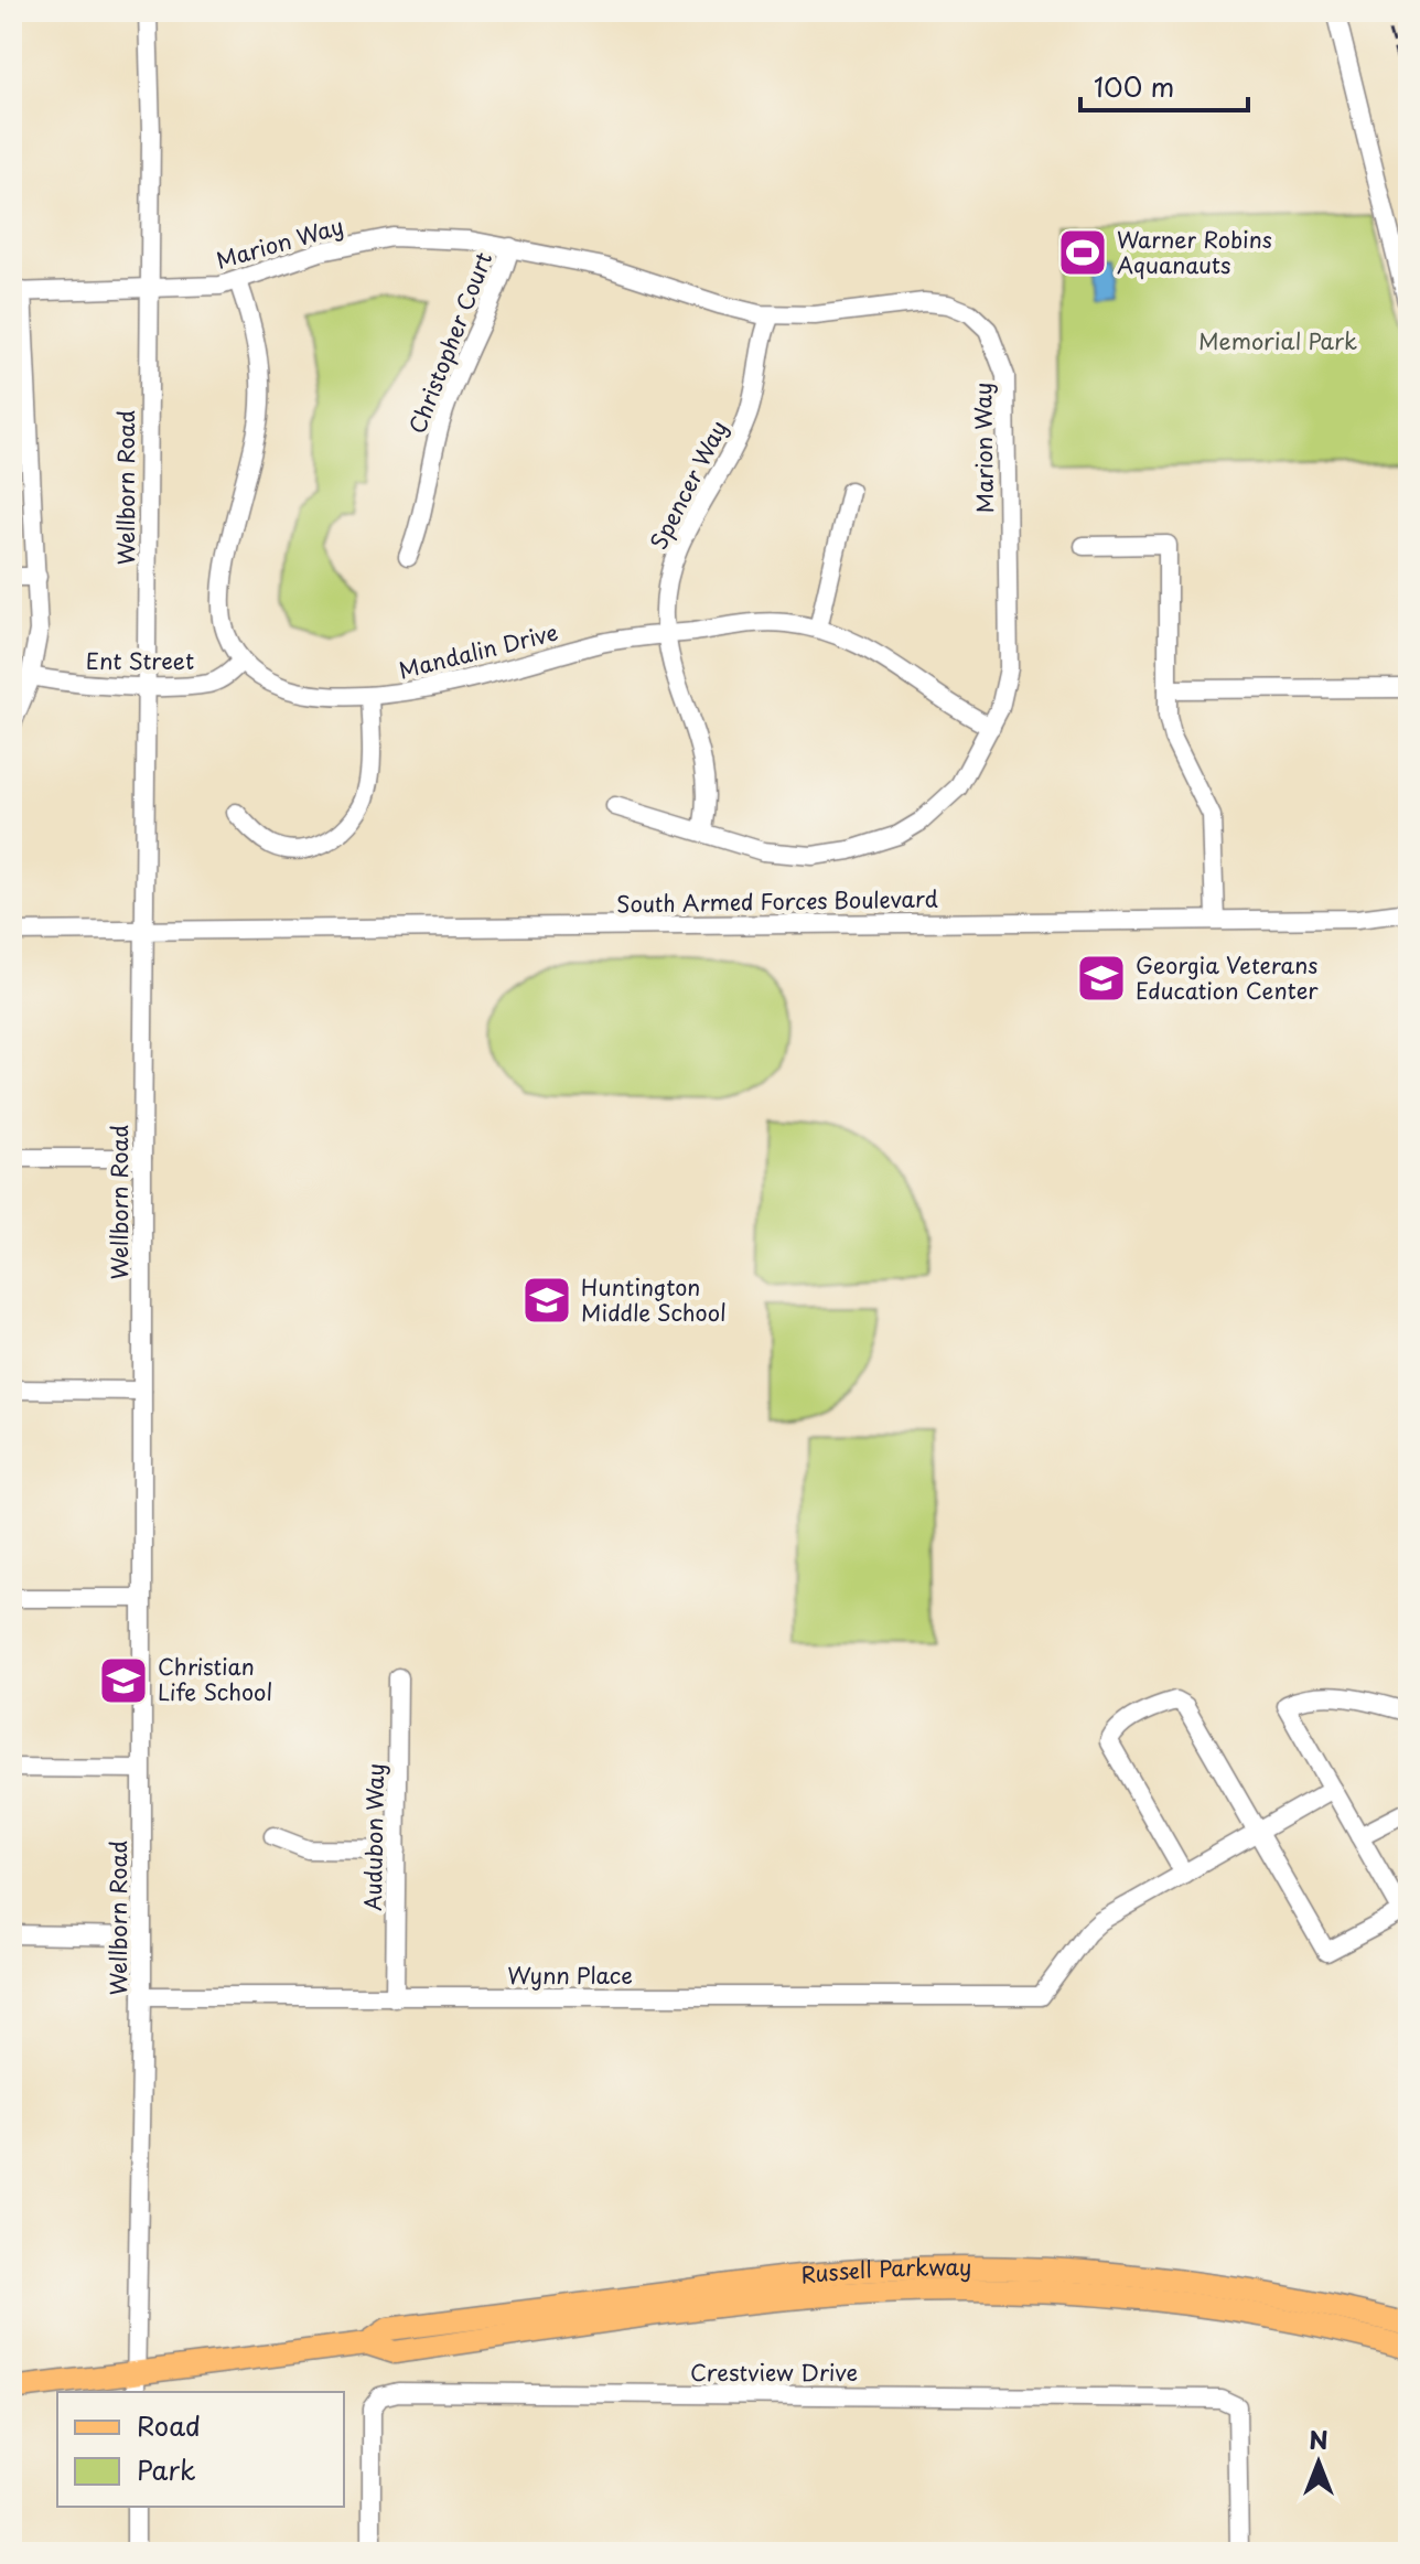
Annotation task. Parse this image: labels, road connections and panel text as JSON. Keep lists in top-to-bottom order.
{
  "streets": {
    "main road": ["Russell Parkway"],
    "street": [
      "Marion Way",
      "Christopher Court",
      "Spencer Way",
      "Wellborn Road",
      "Mandalin Drive",
      "Ent Street",
      "South Armed Forces Boulevard",
      "Audubon Way",
      "Wynn Place",
      "Crestview Drive"
    ]
  },
  "crossings": [
    ["Marion Way", "Christopher Court"],
    ["Marion Way", "Spencer Way"],
    ["Marion Way", "Wellborn Road"],
    ["Marion Way", "Mandalin Drive"],
    ["Spencer Way", "Mandalin Drive"],
    ["Wellborn Road", "Ent Street"],
    ["Wellborn Road", "South Armed Forces Boulevard"],
    ["Wellborn Road", "Wynn Place"],
    ["Wellborn Road", "Russell Parkway"],
    ["Mandalin Drive", "Ent Street"],
    ["Audubon Way", "Wynn Place"]
  ],
  "parks": ["Memorial Park"],
  "places": {
    "sports": ["Warner Robins Aquanauts"],
    "school or university": ["Georgia Veterans Education Center", "Huntington Middle School", "Christian Life School"]
  },
  "legend": ["Road", "Park"],
  "scale_bar": "100 m",
  "north": "top"
}
